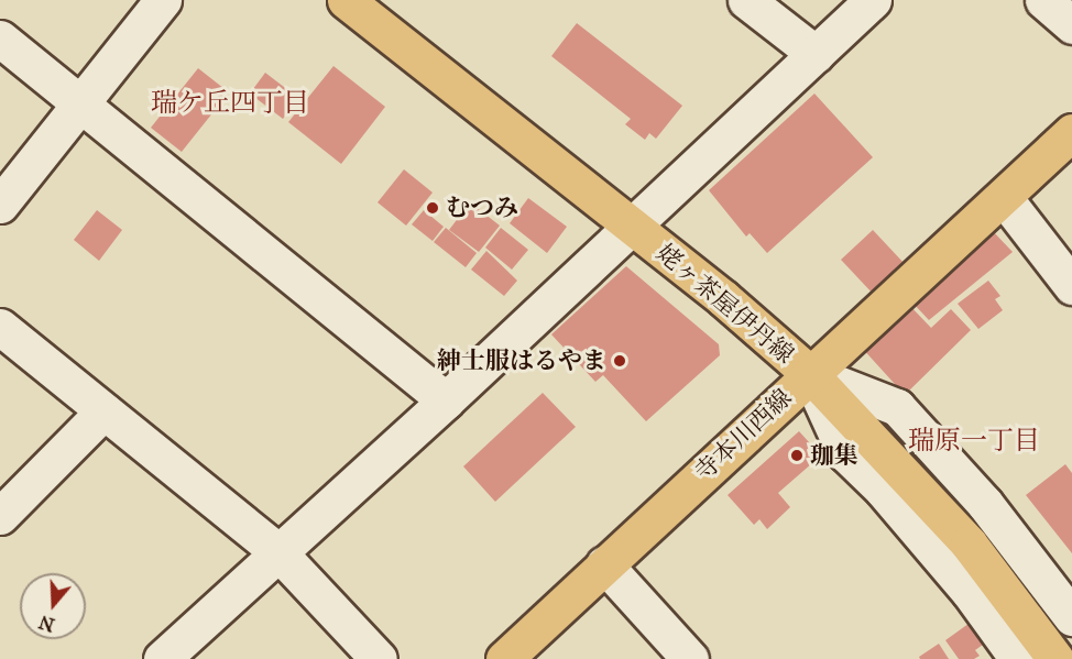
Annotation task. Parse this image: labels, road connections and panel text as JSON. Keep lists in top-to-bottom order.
{
  "streets": {
    "main road": ["姥ヶ茶屋伊丹線", "寺本川西線"]
  },
  "crossings": [
    ["姥ヶ茶屋伊丹線", "寺本川西線"]
  ],
  "districts": ["瑞ケ丘四丁目", "瑞原一丁目"],
  "places": ["むつみ", "紳士服はるやま", "珈集"],
  "north": "bottom"
}
